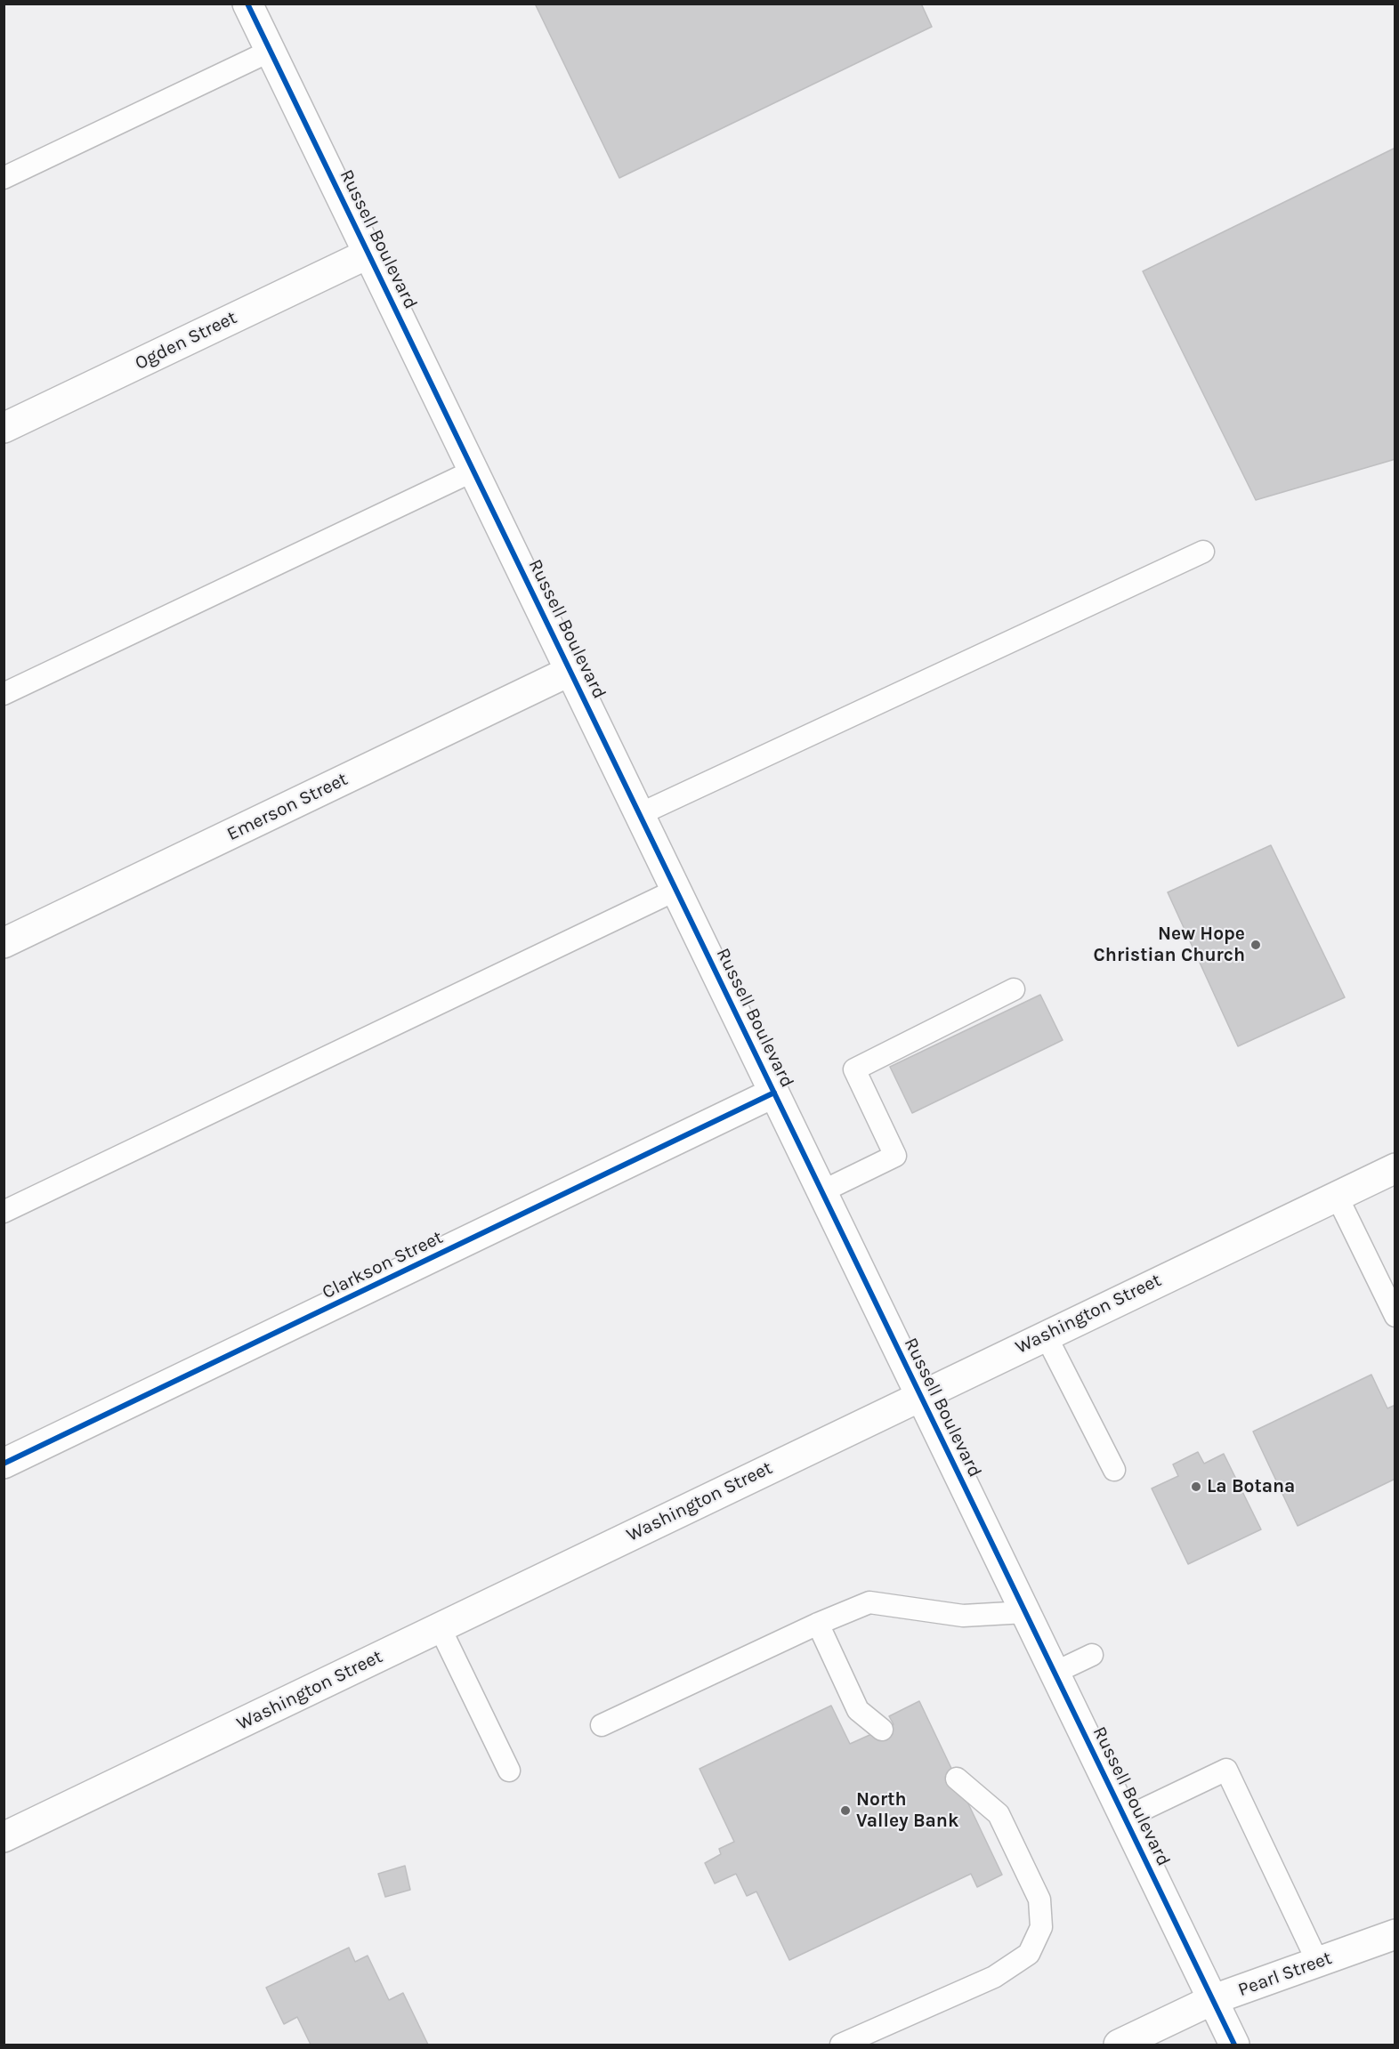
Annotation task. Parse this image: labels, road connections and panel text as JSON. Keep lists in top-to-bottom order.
{
  "streets": {
    "street": [
      "Russell Boulevard",
      "Ogden Street",
      "Emerson Street",
      "Clarkson Street",
      "Washington Street",
      "Pearl Street"
    ]
  },
  "crossings": [
    ["Russell Boulevard", "Ogden Street"],
    ["Russell Boulevard", "Emerson Street"],
    ["Russell Boulevard", "Clarkson Street"],
    ["Russell Boulevard", "Washington Street"],
    ["Russell Boulevard", "Pearl Street"]
  ],
  "places": ["New Hope Christian Church", "La Botana", "North Valley Bank"]
}
